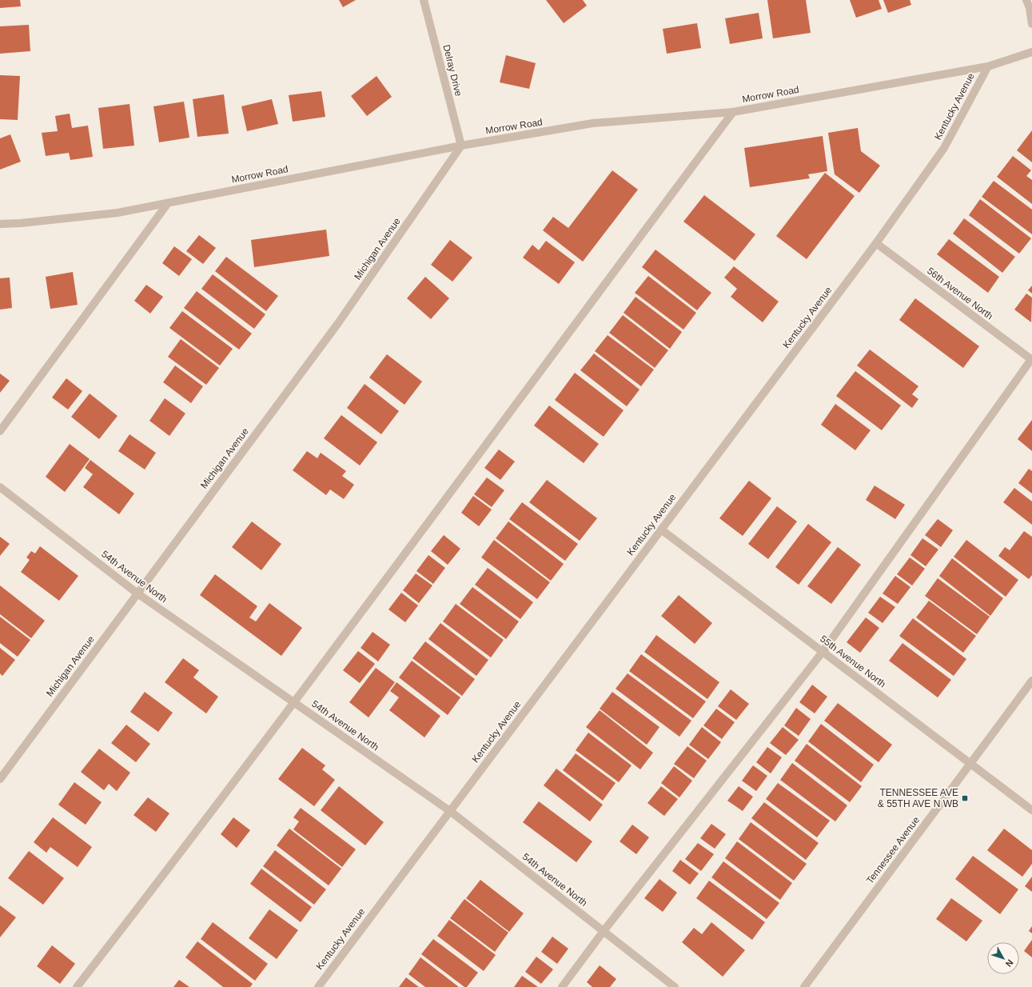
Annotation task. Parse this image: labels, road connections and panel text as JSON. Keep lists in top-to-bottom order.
{
  "streets": {
    "street": [
      "Delray Drive",
      "Morrow Road",
      "Kentucky Avenue",
      "Michigan Avenue",
      "56th Avenue North",
      "54th Avenue North",
      "55th Avenue North",
      "Tennessee Avenue"
    ]
  },
  "crossings": [
    ["Delray Drive", "Morrow Road"],
    ["Delray Drive", "Michigan Avenue"],
    ["Morrow Road", "Kentucky Avenue"],
    ["Morrow Road", "Michigan Avenue"],
    ["Kentucky Avenue", "56th Avenue North"],
    ["Kentucky Avenue", "54th Avenue North"],
    ["Kentucky Avenue", "55th Avenue North"],
    ["Michigan Avenue", "54th Avenue North"],
    ["55th Avenue North", "Tennessee Avenue"]
  ],
  "places": {
    "transit": ["TENNESSEE AVE & 55TH AVE N WB"]
  },
  "north": "bottom right"
}
